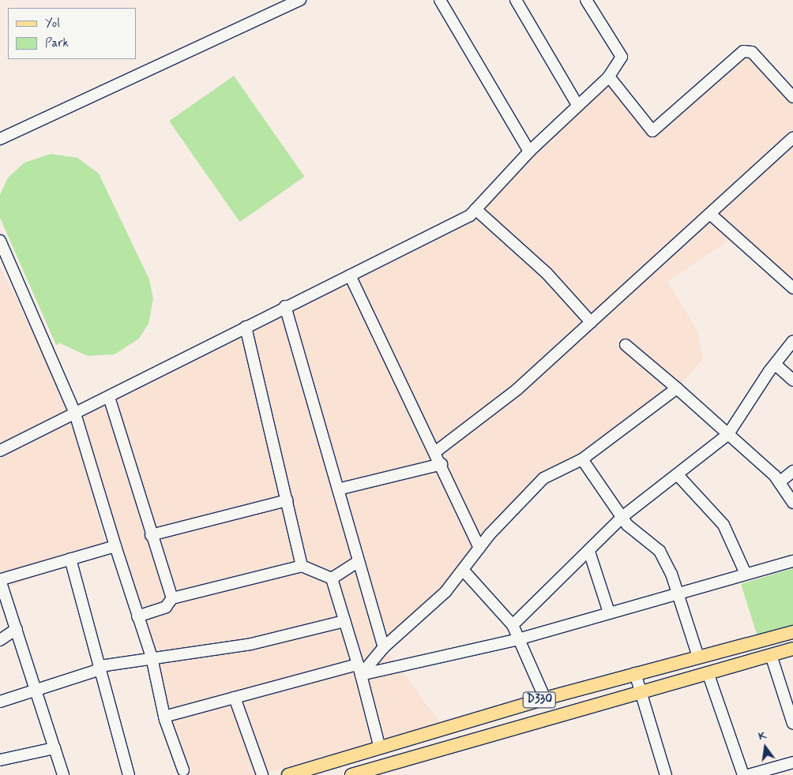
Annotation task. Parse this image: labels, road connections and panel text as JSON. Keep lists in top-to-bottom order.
{
  "streets": {
    "main road": ["D330"]
  },
  "legend": ["Yol", "Park"],
  "north": "top"
}
